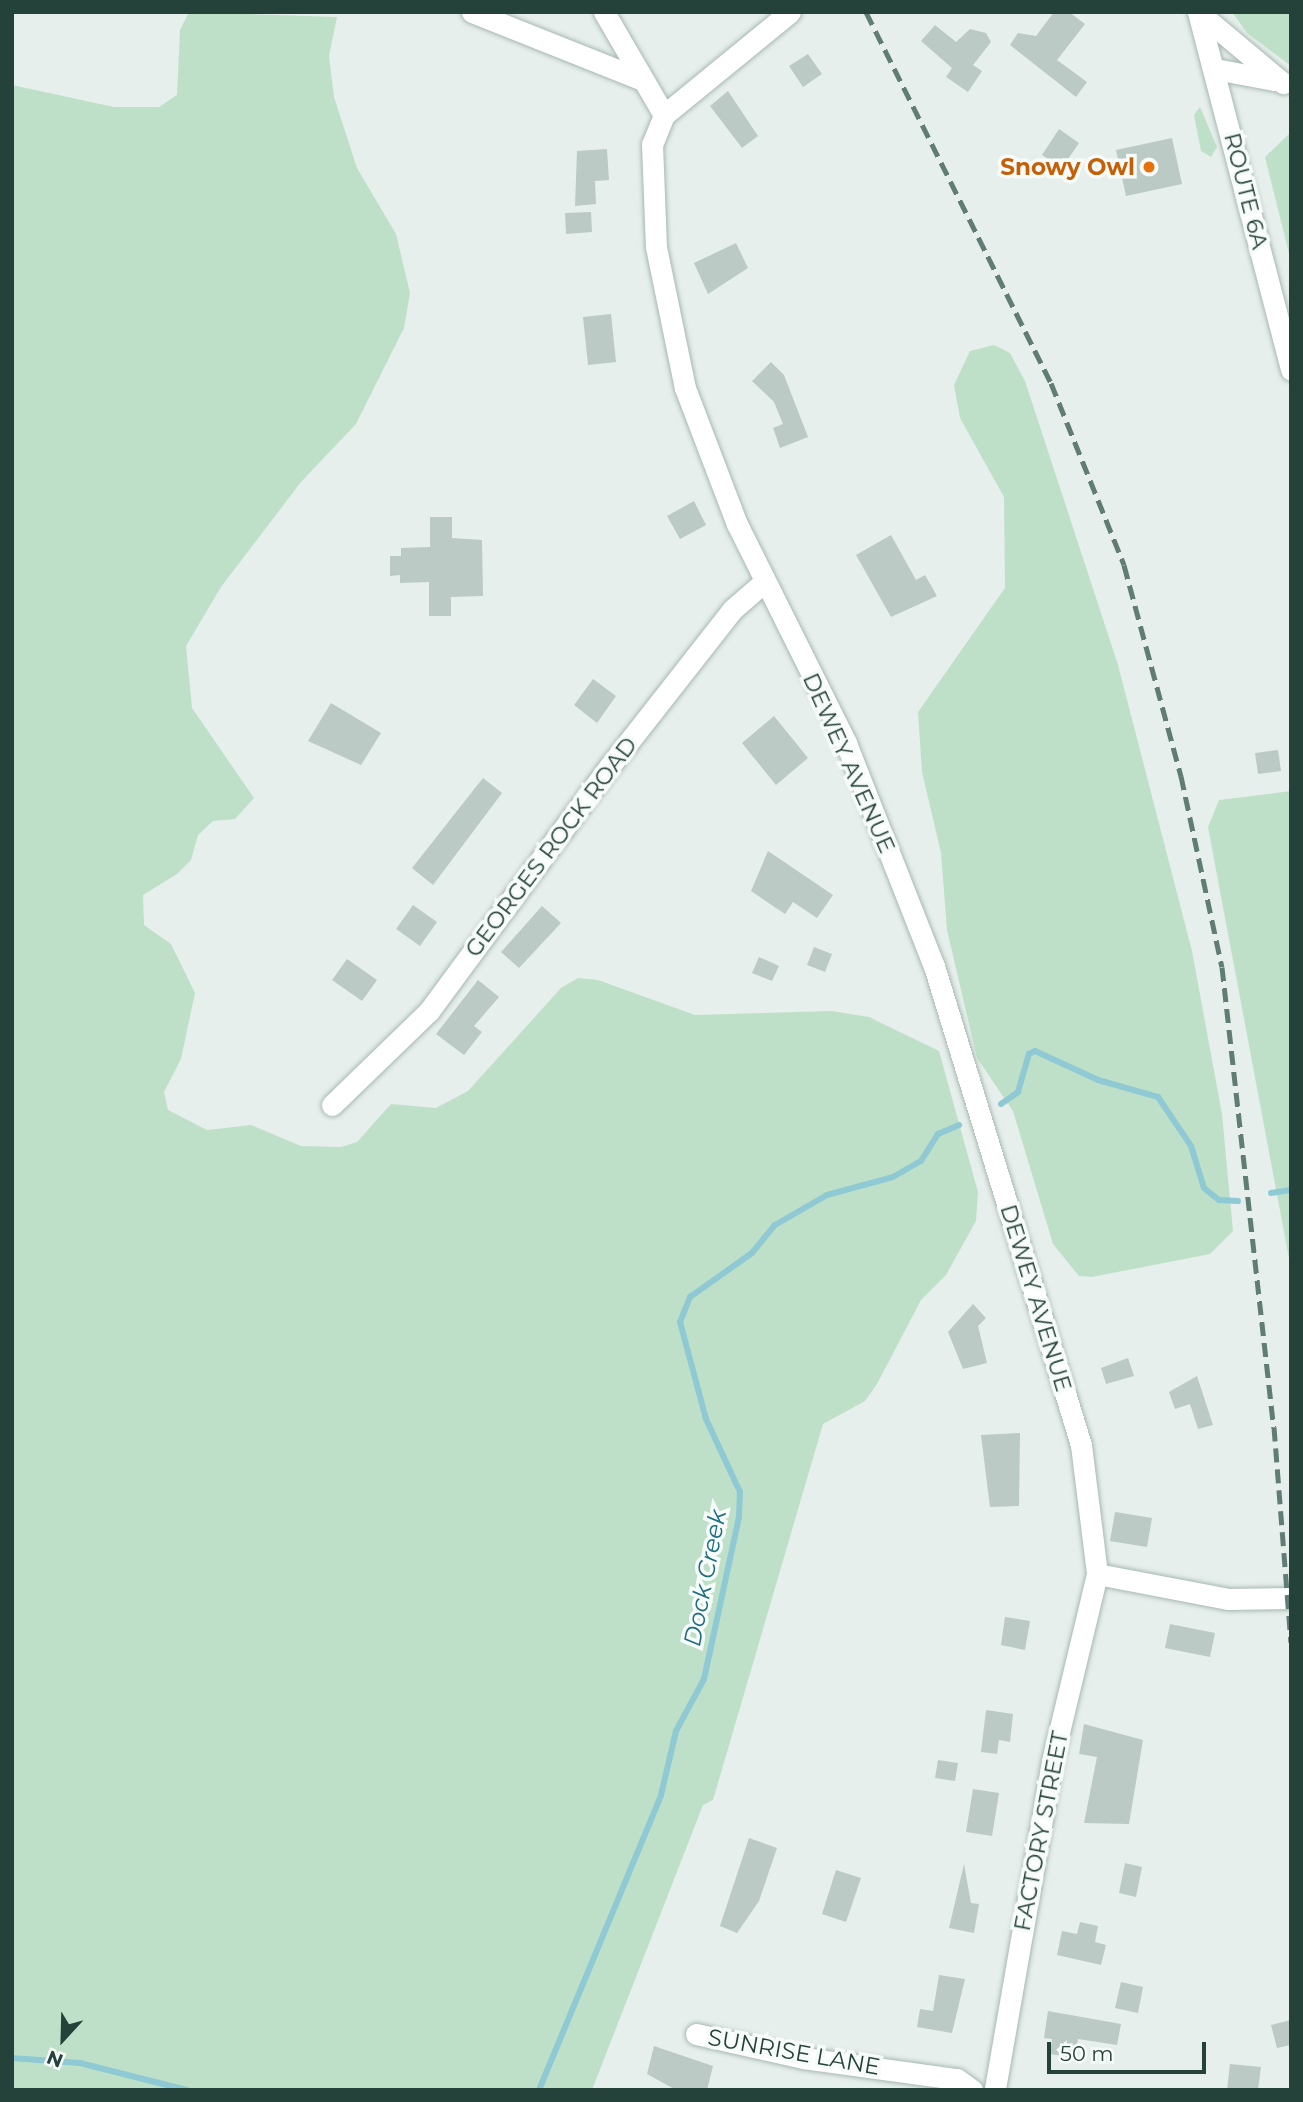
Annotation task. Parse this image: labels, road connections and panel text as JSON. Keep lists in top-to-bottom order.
{
  "streets": {
    "street": [
      "ROUTE 6A",
      "DEWEY AVENUE",
      "GEORGES ROCK ROAD",
      "FACTORY STREET",
      "SUNRISE LANE"
    ]
  },
  "crossings": [
    ["DEWEY AVENUE", "GEORGES ROCK ROAD"],
    ["DEWEY AVENUE", "FACTORY STREET"]
  ],
  "water": ["Dock Creek"],
  "places": ["Snowy Owl"],
  "scale_bar": "50 m",
  "north": "bottom"
}
